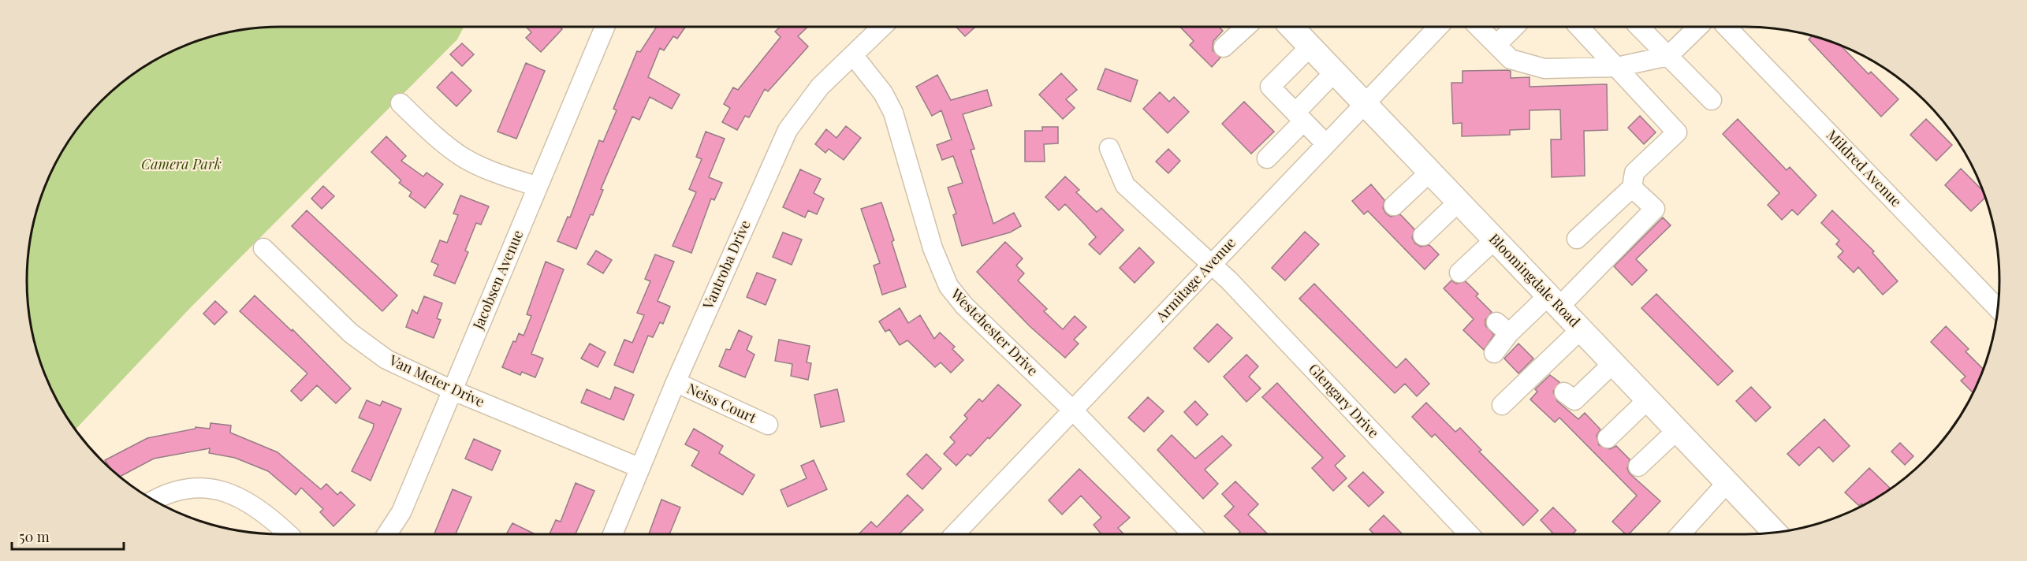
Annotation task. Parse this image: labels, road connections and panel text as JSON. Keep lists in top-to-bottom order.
{
  "streets": {
    "main road": ["Bloomingdale Road"],
    "street": [
      "Mildred Avenue",
      "Vantroba Drive",
      "Jacobsen Avenue",
      "Armitage Avenue",
      "Westchester Drive",
      "Van Meter Drive",
      "Glengary Drive",
      "Neiss Court"
    ]
  },
  "crossings": [
    ["Vantroba Drive", "Westchester Drive"],
    ["Vantroba Drive", "Van Meter Drive"],
    ["Vantroba Drive", "Neiss Court"],
    ["Jacobsen Avenue", "Van Meter Drive"],
    ["Armitage Avenue", "Bloomingdale Road"],
    ["Armitage Avenue", "Westchester Drive"],
    ["Armitage Avenue", "Glengary Drive"]
  ],
  "parks": ["Camera Park"],
  "scale_bar": "50 m"
}
